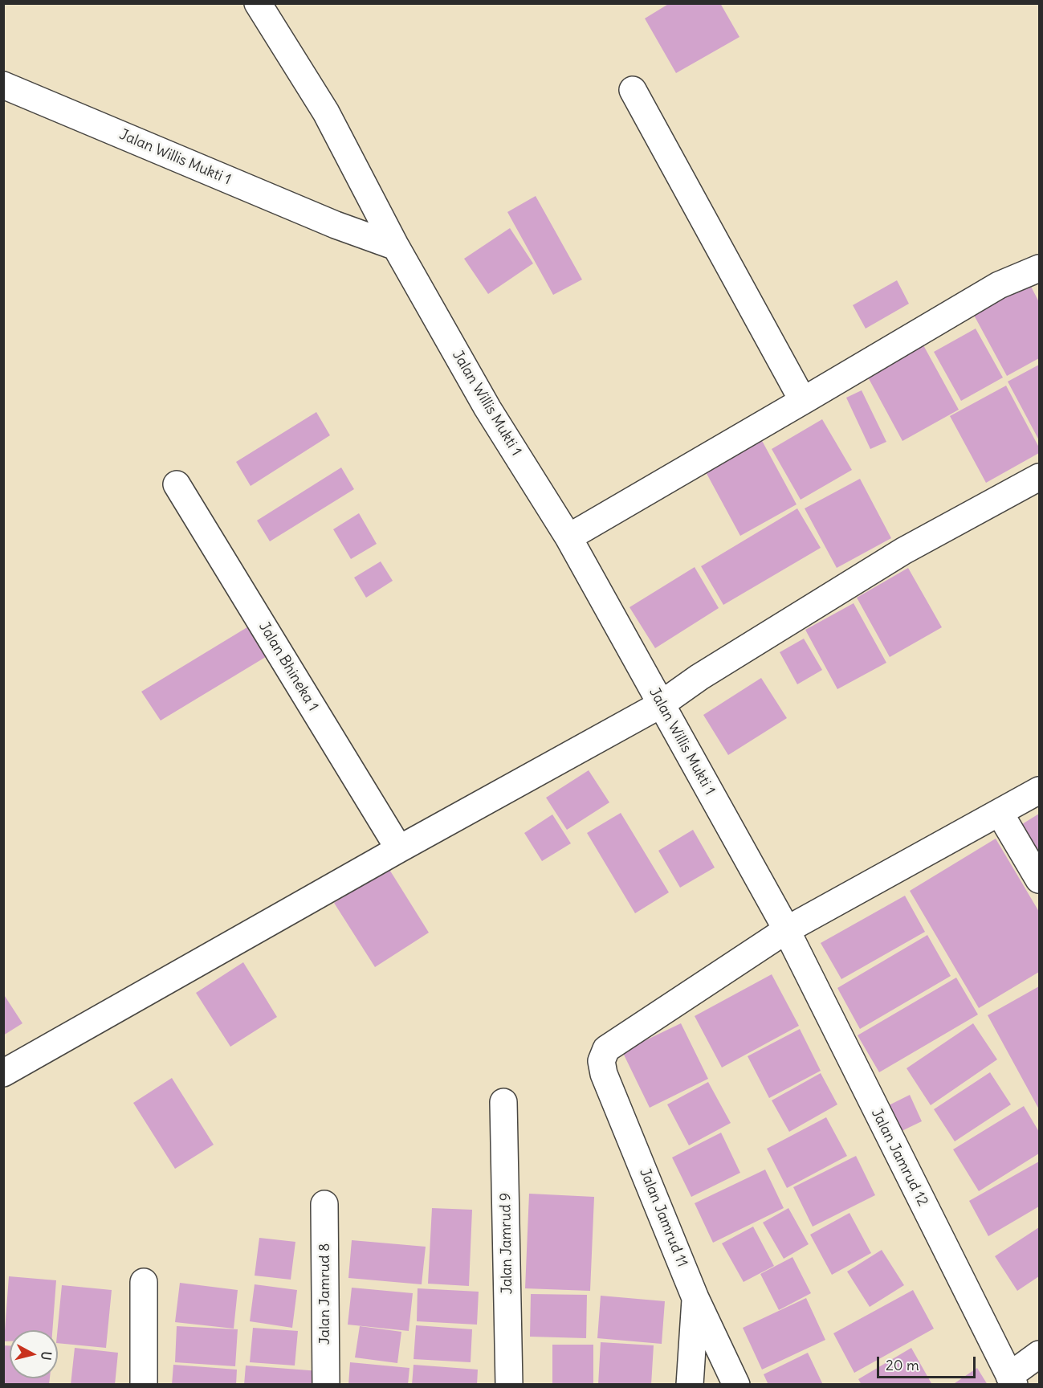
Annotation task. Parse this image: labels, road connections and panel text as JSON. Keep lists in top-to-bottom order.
{
  "streets": {
    "street": [
      "Jalan Willis Mukti 1",
      "Jalan Bhineka 1",
      "Jalan Jamrud 12",
      "Jalan Jamrud 11",
      "Jalan Jamrud 9",
      "Jalan Jamrud 8"
    ]
  },
  "crossings": [
    ["Jalan Willis Mukti 1", "Jalan Jamrud 12"],
    ["Jalan Willis Mukti 1", "Jalan Jamrud 11"],
    ["Jalan Jamrud 12", "Jalan Jamrud 11"]
  ],
  "scale_bar": "20 m",
  "north": "right"
}
